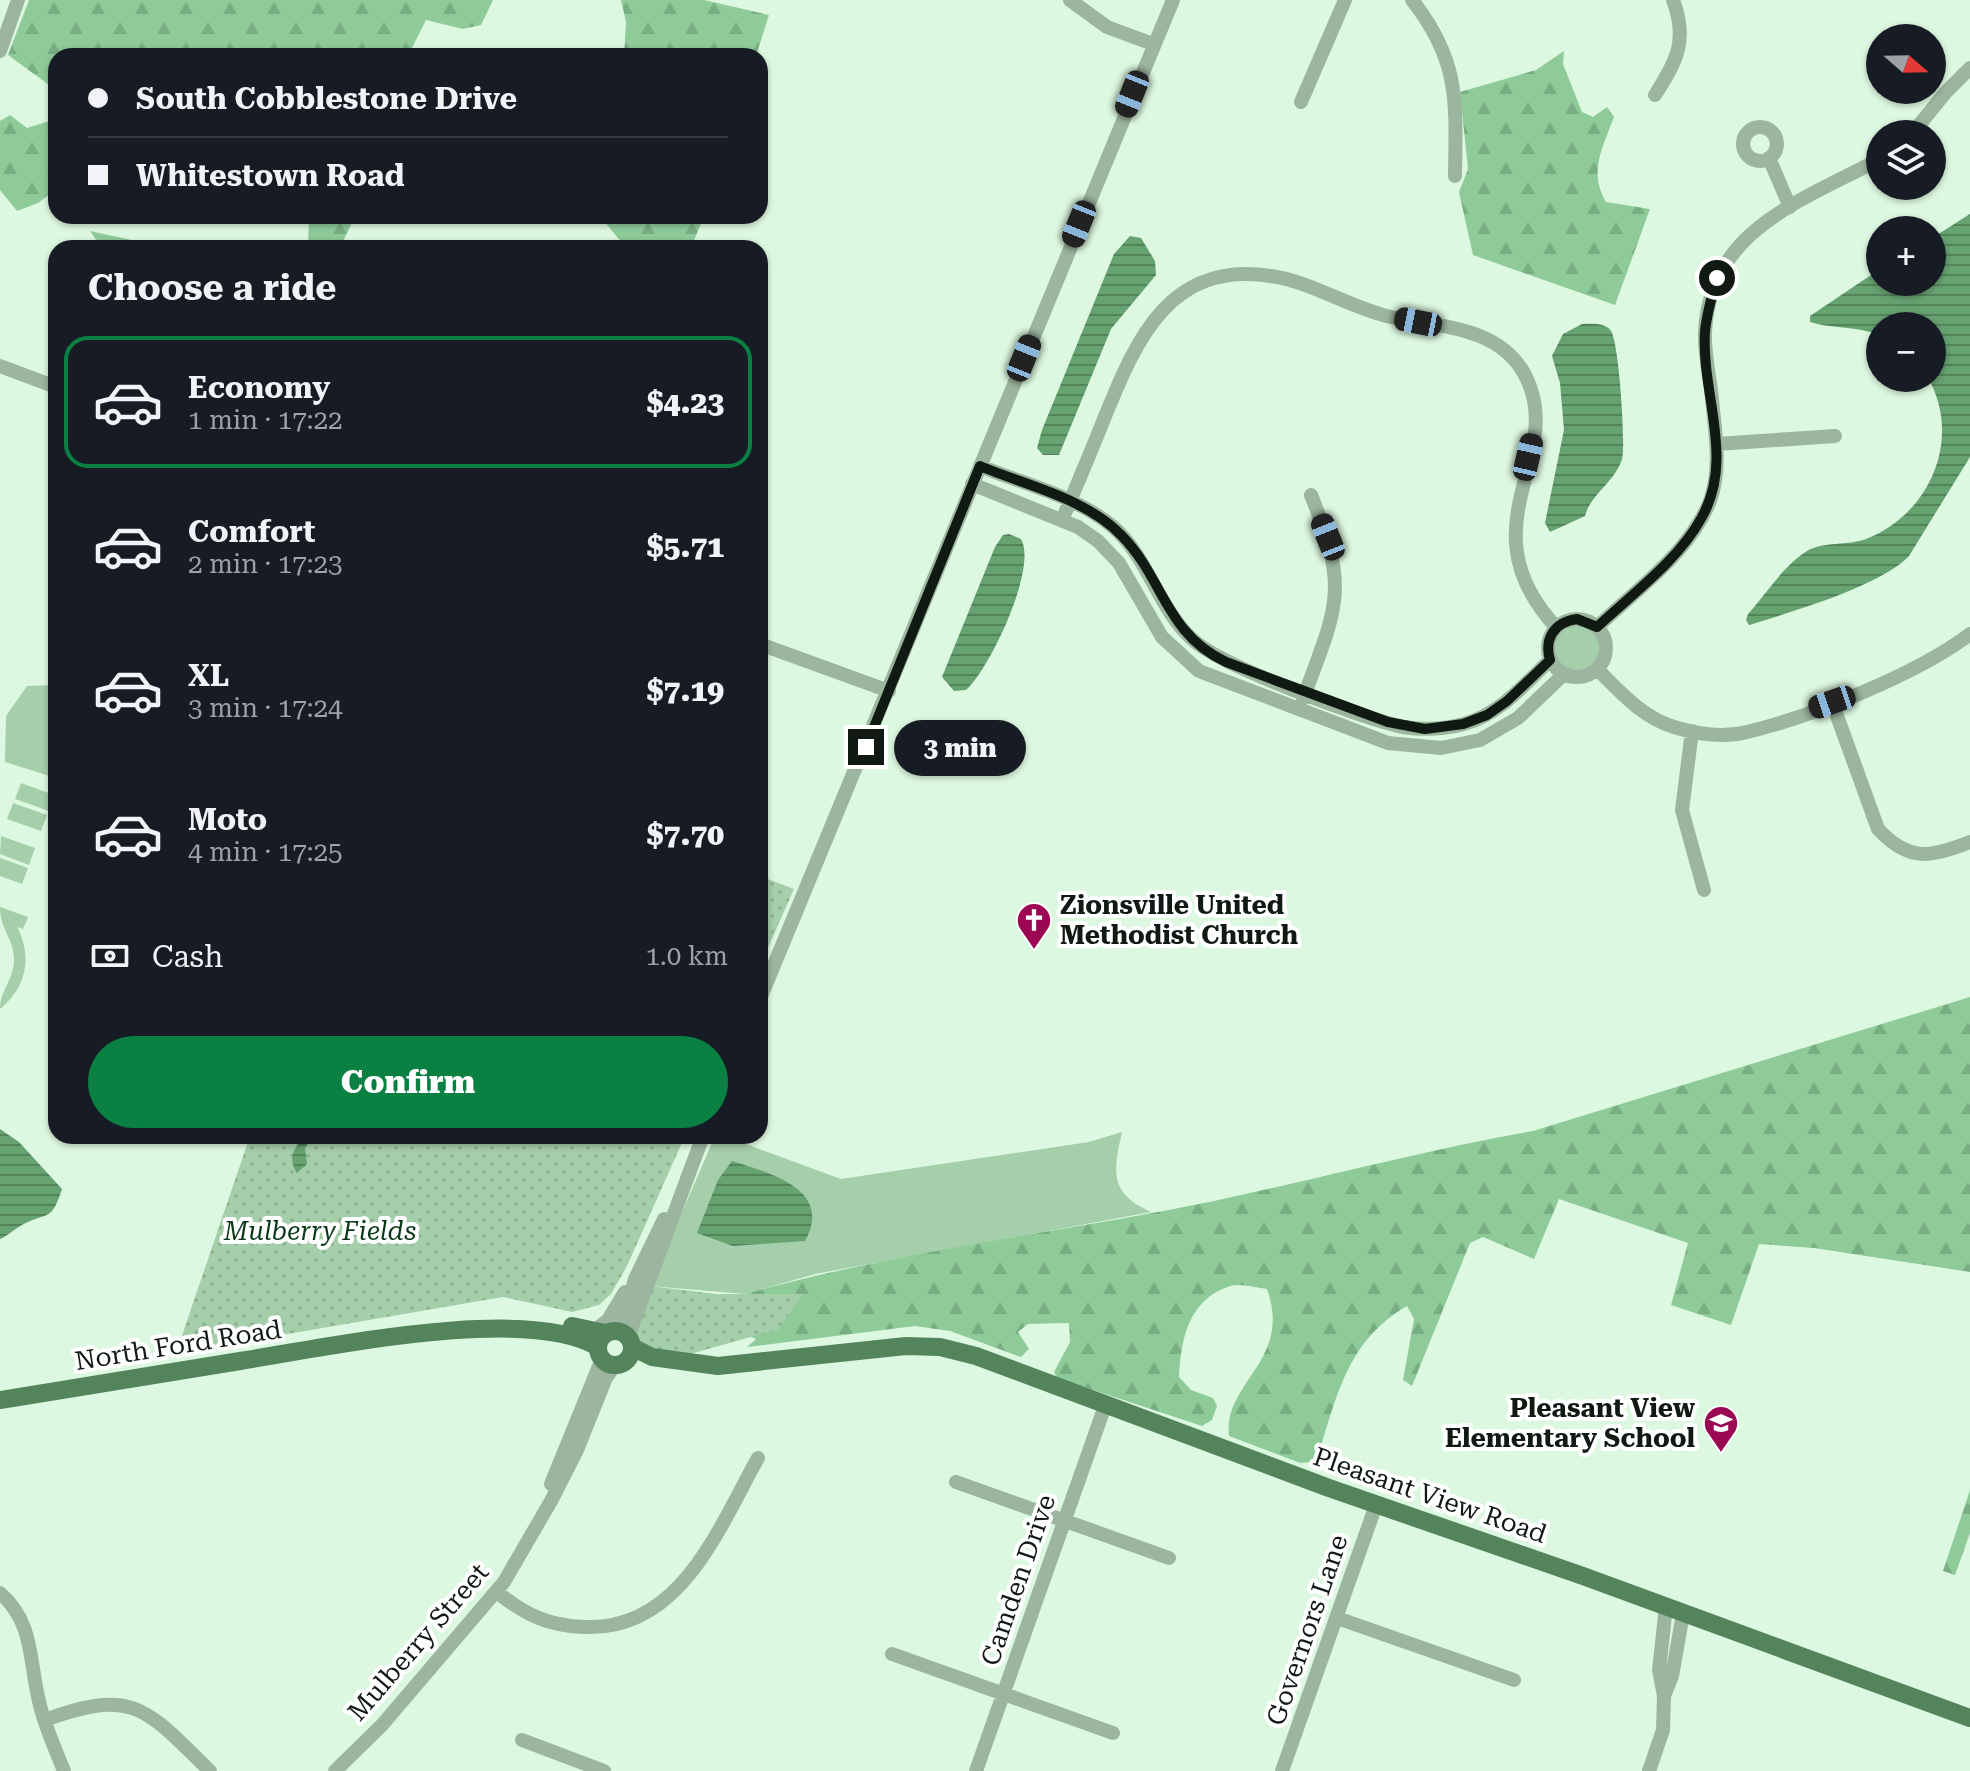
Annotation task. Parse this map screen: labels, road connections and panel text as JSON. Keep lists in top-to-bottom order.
{
  "streets": {
    "main road": ["North Ford Road", "Pleasant View Road"],
    "street": ["Camden Drive", "Governors Lane", "Mulberry Street"]
  },
  "crossings": [
    ["North Ford Road", "Pleasant View Road"],
    ["North Ford Road", "Mulberry Street"],
    ["Pleasant View Road", "Camden Drive"],
    ["Pleasant View Road", "Governors Lane"],
    ["Pleasant View Road", "Mulberry Street"]
  ],
  "parks": ["Mulberry Fields"],
  "places": {
    "church": ["Zionsville United Methodist Church"],
    "school or university": ["Pleasant View Elementary School"]
  },
  "north": "right",
  "page": {
    "map_buttons": ["+", "−"],
    "banner": ["South Cobblestone Drive", "Whitestown Road"],
    "heading": "Choose a ride",
    "list": [
      {
        "name": "Economy",
        "note": "1 min · 17:22",
        "value": "$4.23"
      },
      {
        "name": "Comfort",
        "note": "2 min · 17:23",
        "value": "$5.71"
      },
      {
        "name": "XL",
        "note": "3 min · 17:24",
        "value": "$7.19"
      },
      {
        "name": "Moto",
        "note": "4 min · 17:25",
        "value": "$7.70"
      }
    ],
    "bubble": "3 min",
    "pay": ["Cash", "1.0 km"],
    "buttons": "Confirm"
  }
}
